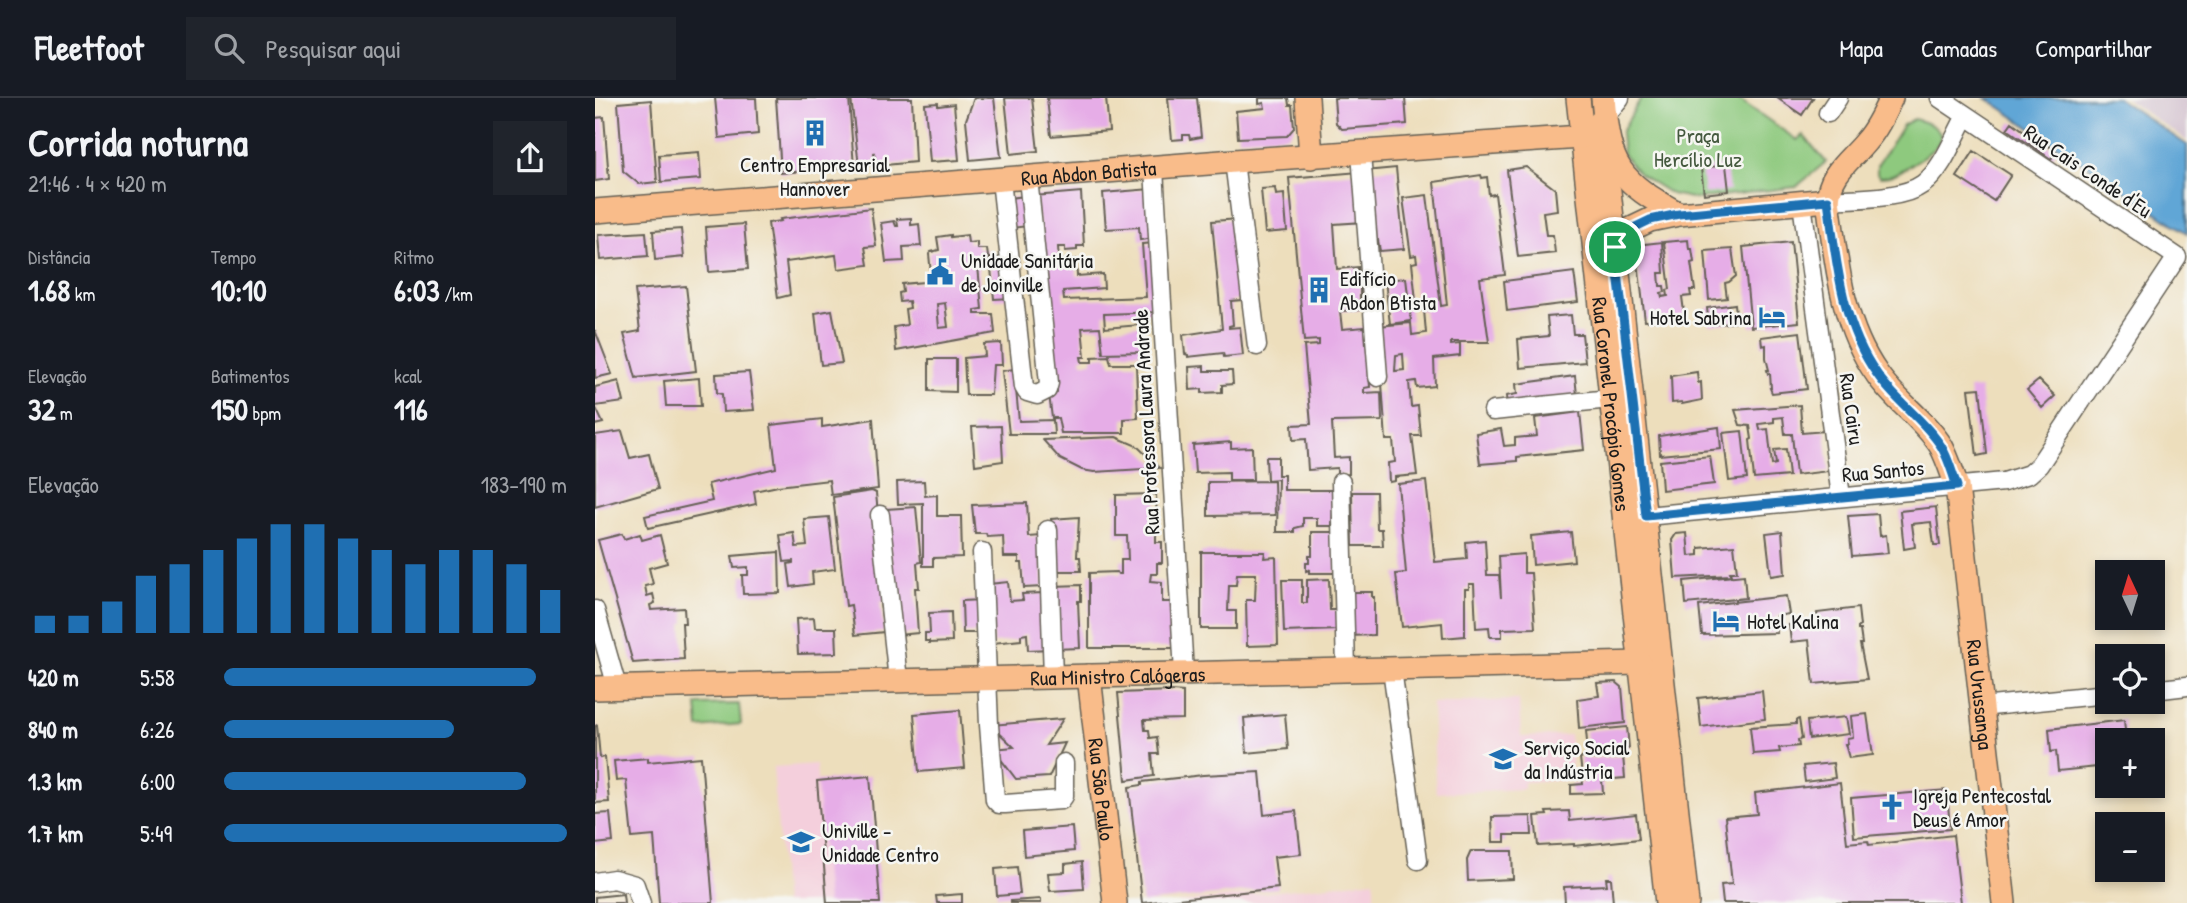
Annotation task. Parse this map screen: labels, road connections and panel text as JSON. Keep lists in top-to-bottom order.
{
  "streets": {
    "main road": [
      "Rua Abdon Batista",
      "Rua Coronel Procópio Gomes",
      "Rua Ministro Calógeras",
      "Rua Urussanga",
      "Rua São Paulo"
    ],
    "street": [
      "Rua Cais Conde d'Eu",
      "Rua Cairu",
      "Rua Professora Laura Andrade",
      "Rua Santos"
    ]
  },
  "crossings": [
    ["Rua Cais Conde d'Eu", "Rua Santos"],
    ["Rua Abdon Batista", "Rua Coronel Procópio Gomes"],
    ["Rua Abdon Batista", "Rua Professora Laura Andrade"],
    ["Rua Coronel Procópio Gomes", "Rua Santos"],
    ["Rua Coronel Procópio Gomes", "Rua Ministro Calógeras"],
    ["Rua Cairu", "Rua Santos"],
    ["Rua Professora Laura Andrade", "Rua Ministro Calógeras"],
    ["Rua Santos", "Rua Urussanga"],
    ["Rua Ministro Calógeras", "Rua São Paulo"]
  ],
  "parks": ["Praça Hercílio Luz"],
  "places": {
    "building": ["Centro Empresarial Hannover", "Edifício Abdon Btista"],
    "public building": ["Unidade Sanitária de Joinville"],
    "hotel": ["Hotel Sabrina", "Hotel Kalina"],
    "school or university": ["Serviço Social da Indústria", "Univille - Unidade Centro"],
    "church": ["Igreja Pentecostal Deus é Amor"]
  },
  "north": "top",
  "page": {
    "header": "Fleetfoot",
    "search": "Pesquisar aqui",
    "nav": ["Mapa", "Camadas", "Compartilhar"],
    "heading": ["Corrida noturna", "21:46 · 4 × 420 m"],
    "stats": [
      ["Distância", "1.68 km"],
      ["Tempo", "10:10"],
      ["Ritmo", "6:03 /km"],
      ["Elevação", "32 m"],
      ["Batimentos", "150 bpm"],
      ["kcal", "116"]
    ],
    "chart": ["Elevação", "183–190 m"],
    "map_buttons": ["+", "−"],
    "list": [
      {
        "name": "420 m",
        "note": "5:58"
      },
      {
        "name": "840 m",
        "note": "6:26"
      },
      {
        "name": "1.3 km",
        "note": "6:00"
      },
      {
        "name": "1.7 km",
        "note": "5:49"
      }
    ]
  }
}
